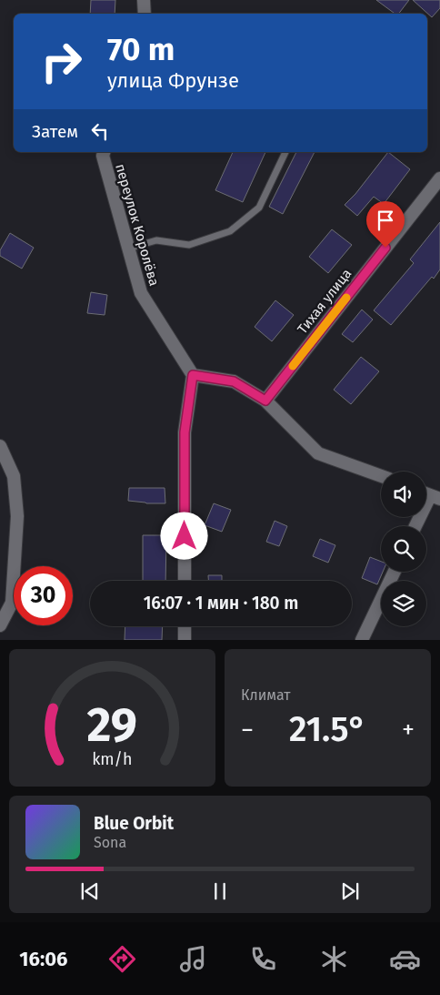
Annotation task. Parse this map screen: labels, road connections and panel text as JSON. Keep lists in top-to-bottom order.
{
  "streets": {
    "street": ["переулок Королёва", "Тихая улица"]
  },
  "page": {
    "turn": ["70 m", "улица Фрунзе"],
    "then": "Затем",
    "limit": "30",
    "trip": "16:07 · 1 мин · 180 m",
    "tile": "Климат",
    "heat": ["−", "21.5°", "+"],
    "song": ["Blue Orbit", "Sona"],
    "tabs": "16:06",
    "gauge": ["29", "km/h"]
  }
}
